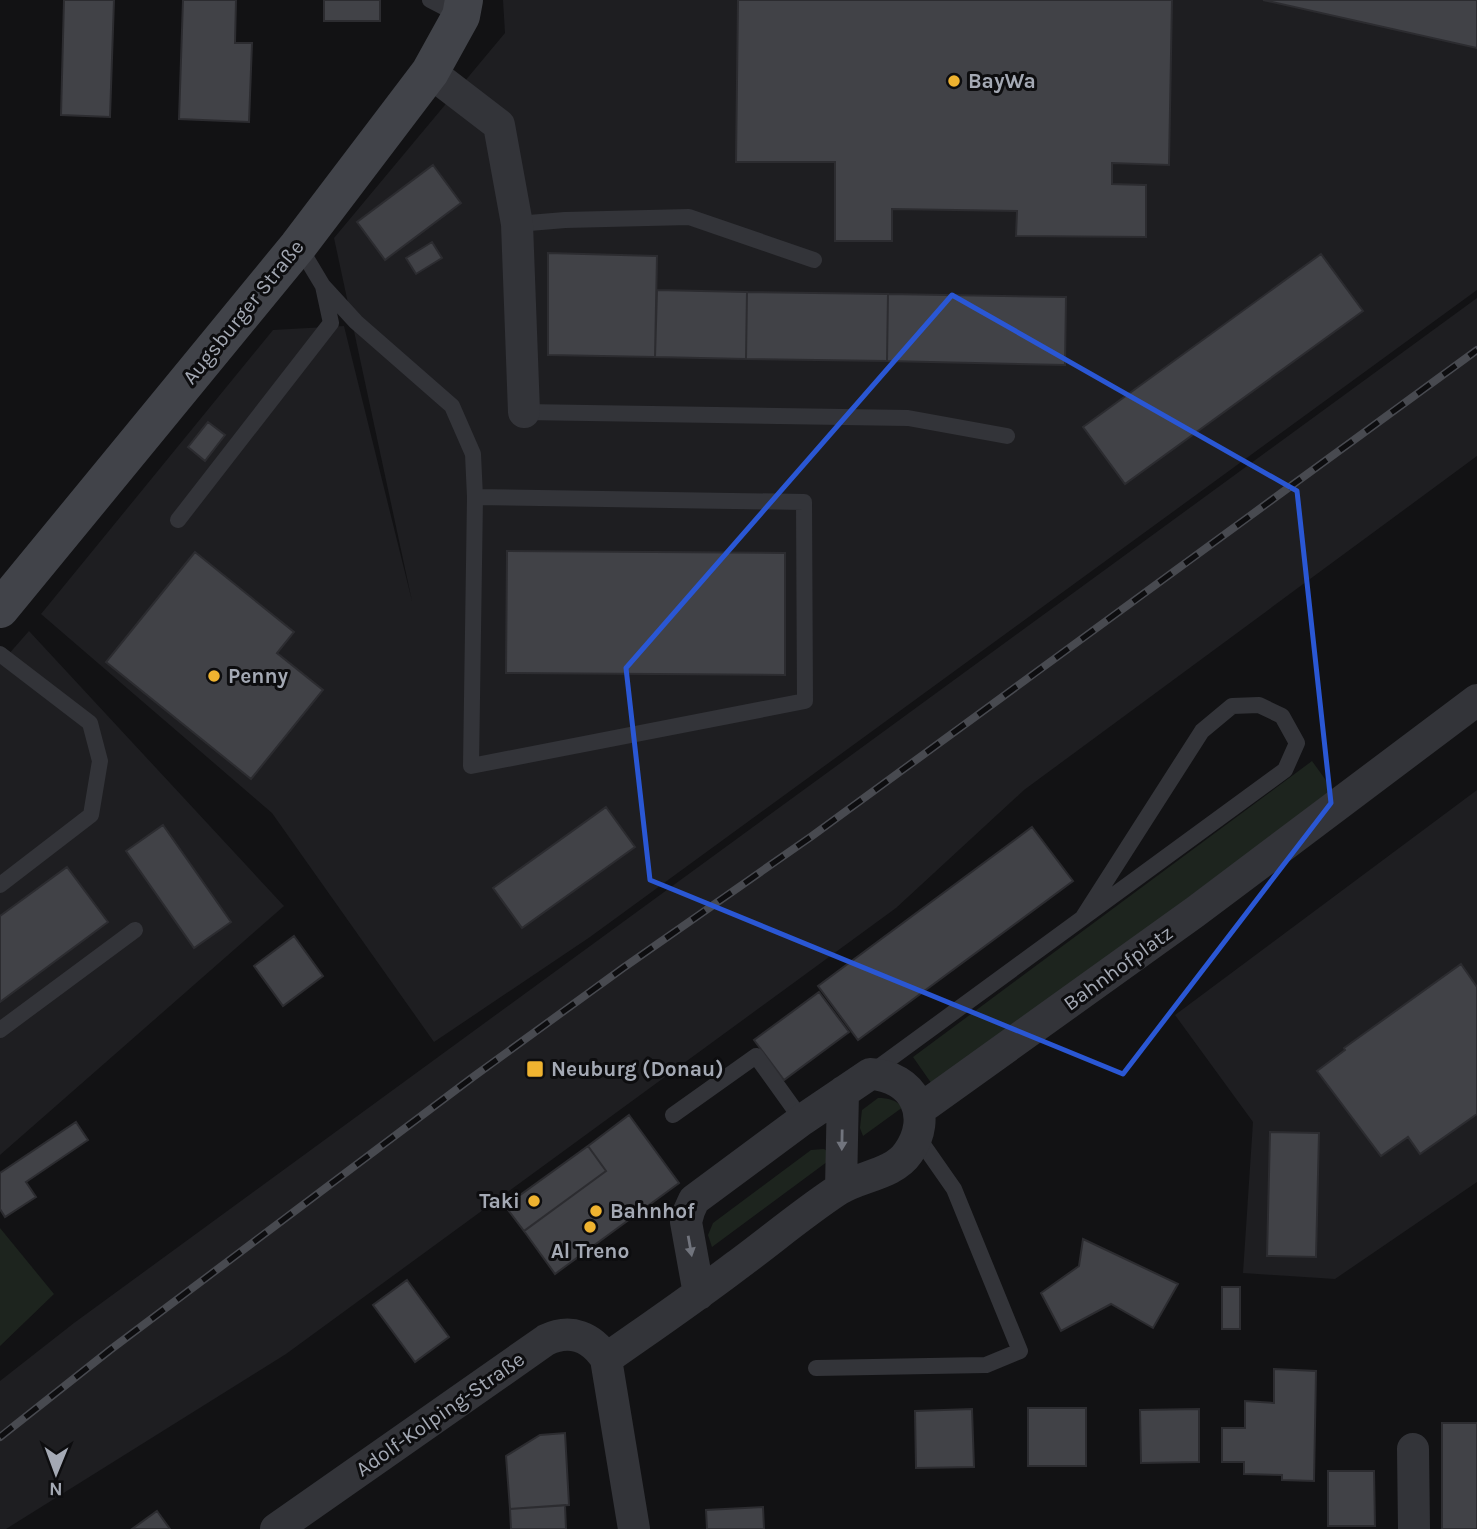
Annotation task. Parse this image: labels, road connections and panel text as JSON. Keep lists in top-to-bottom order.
{
  "streets": {
    "main road": ["Augsburger Straße"],
    "street": ["Bahnhofplatz", "Adolf-Kolping-Straße"]
  },
  "crossings": [
    ["Bahnhofplatz", "Adolf-Kolping-Straße"]
  ],
  "places": {
    "other": [
      "BayWa",
      "Penny",
      "Taki",
      "Bahnhof",
      "Al Treno"
    ],
    "transit": ["Neuburg (Donau)"]
  },
  "north": "bottom"
}
